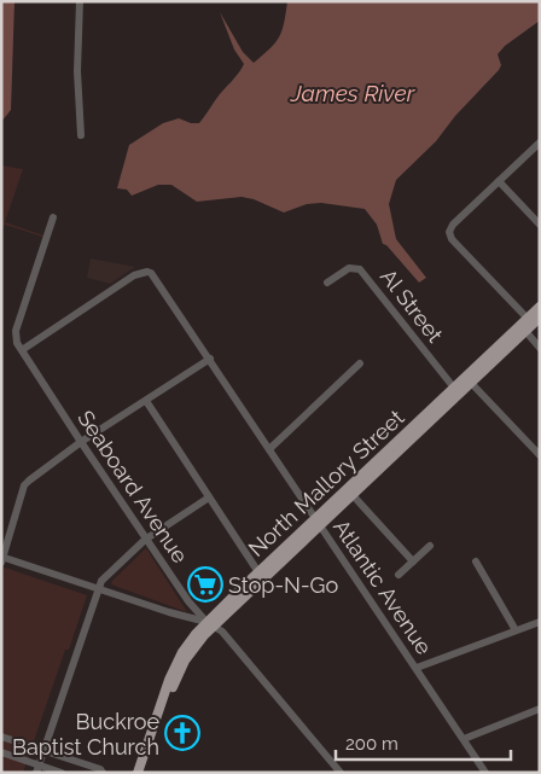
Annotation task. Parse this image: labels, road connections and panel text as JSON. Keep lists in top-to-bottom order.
{
  "streets": {
    "main road": ["North Mallory Street"],
    "street": ["Al Street", "Seaboard Avenue", "Atlantic Avenue"]
  },
  "crossings": [
    ["Al Street", "North Mallory Street"],
    ["North Mallory Street", "Seaboard Avenue"],
    ["North Mallory Street", "Atlantic Avenue"],
    ["Seaboard Avenue", "Atlantic Avenue"]
  ],
  "water": ["James River"],
  "places": {
    "supermarket": ["Stop-N-Go"],
    "church": ["Buckroe Baptist Church"]
  },
  "scale_bar": "200 m"
}
